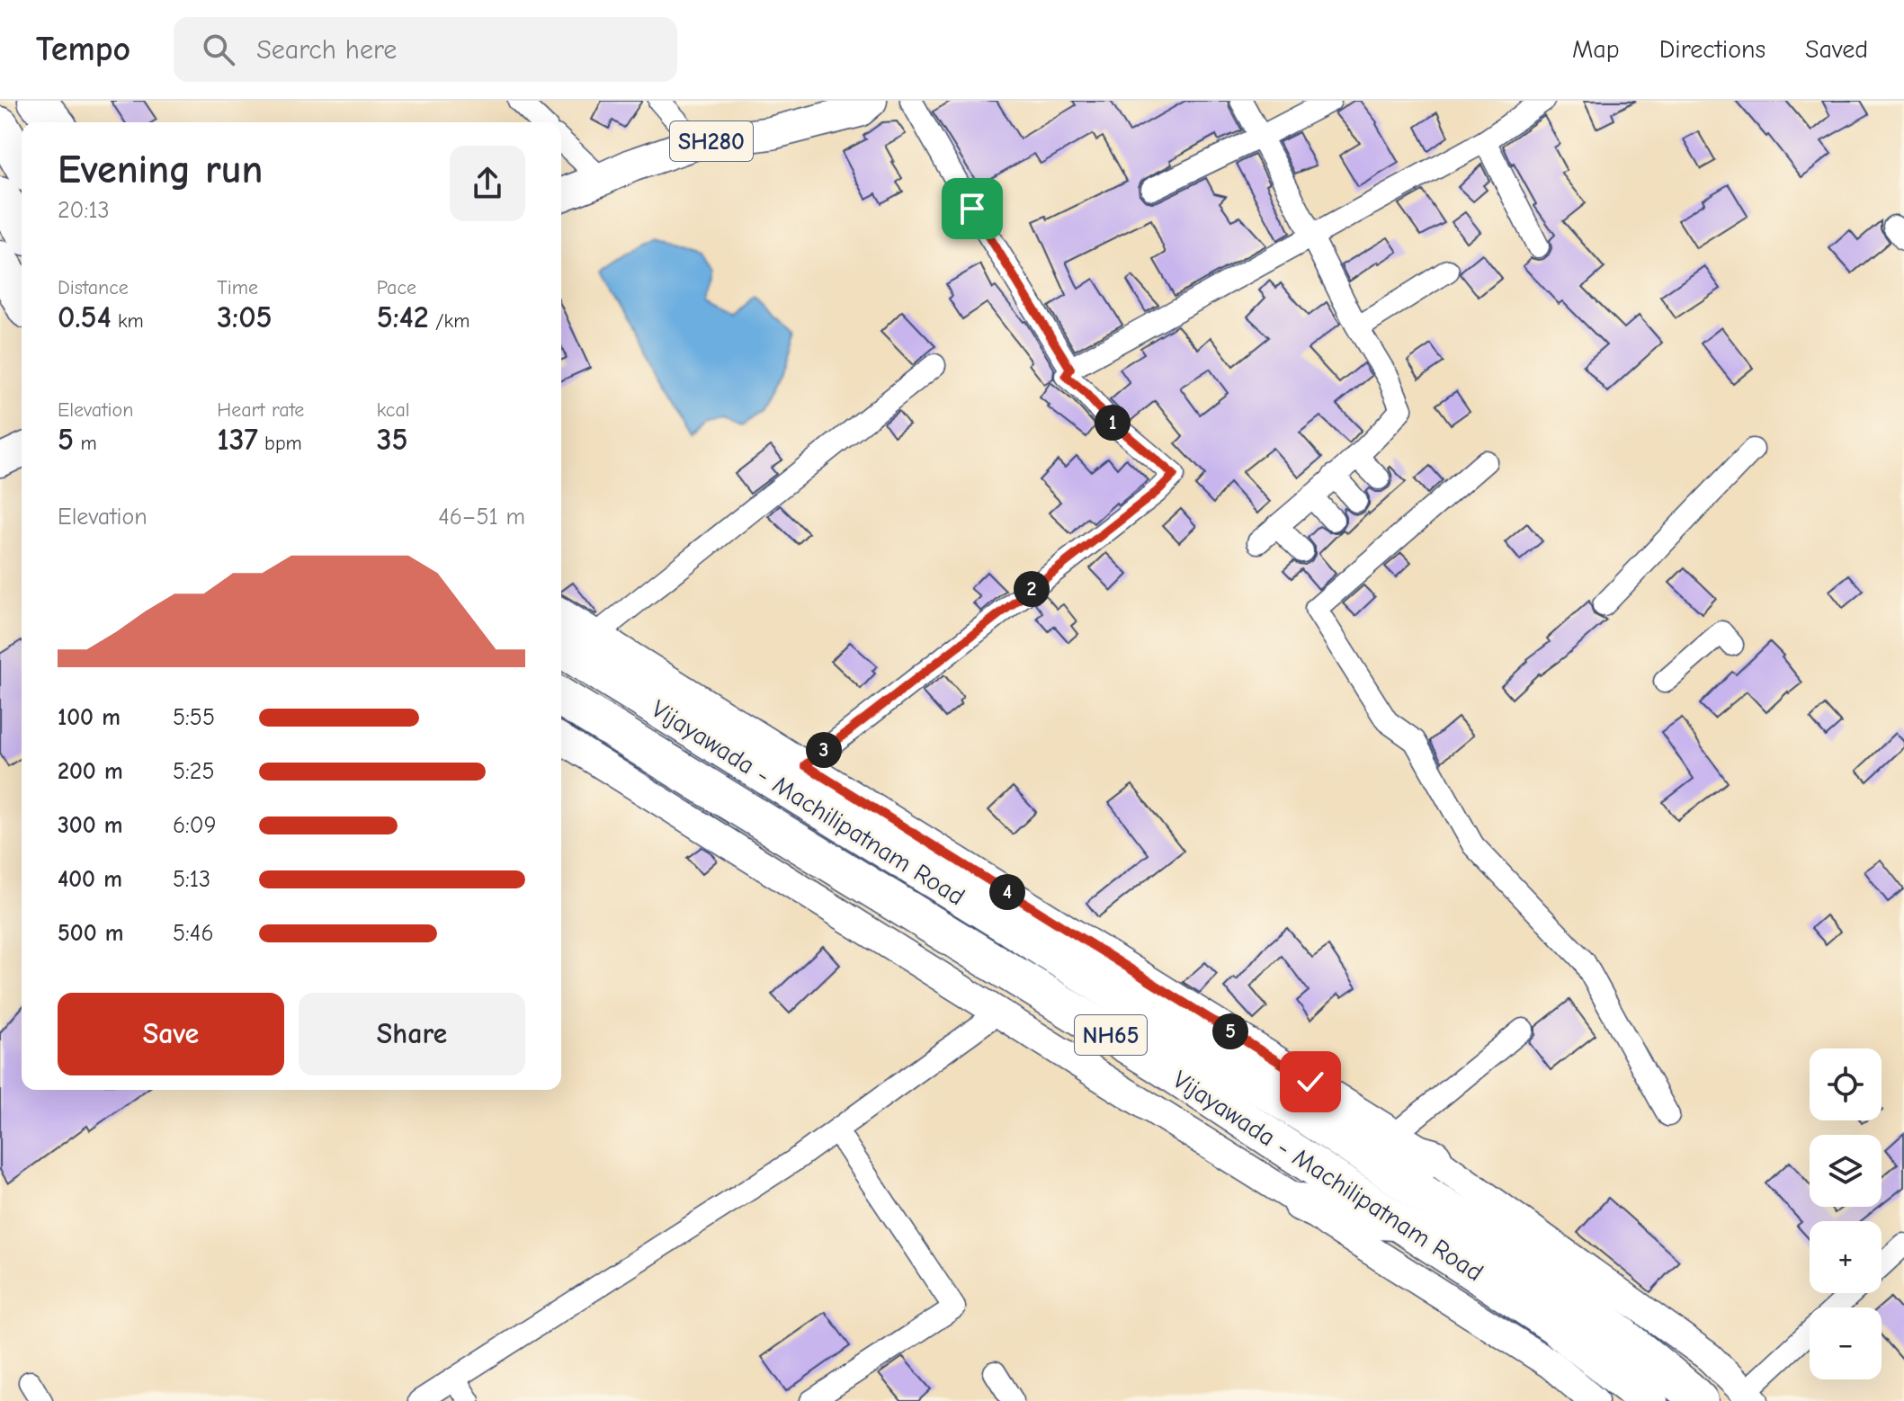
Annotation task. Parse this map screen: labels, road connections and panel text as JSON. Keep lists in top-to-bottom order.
{
  "streets": {
    "highway": ["Vijayawada - Machilipatnam Road", "NH65"],
    "main road": ["SH280"]
  },
  "page": {
    "header": "Tempo",
    "search": "Search here",
    "nav": ["Map", "Directions", "Saved"],
    "heading": ["Evening run", "20:13"],
    "stats": [
      ["Distance", "0.54 km"],
      ["Time", "3:05"],
      ["Pace", "5:42 /km"],
      ["Elevation", "5 m"],
      ["Heart rate", "137 bpm"],
      ["kcal", "35"]
    ],
    "pins": [
      "1",
      "2",
      "3",
      "4",
      "5"
    ],
    "chart": ["Elevation", "46–51 m"],
    "list": [
      {
        "name": "100 m",
        "note": "5:55"
      },
      {
        "name": "200 m",
        "note": "5:25"
      },
      {
        "name": "300 m",
        "note": "6:09"
      },
      {
        "name": "400 m",
        "note": "5:13"
      },
      {
        "name": "500 m",
        "note": "5:46"
      }
    ],
    "buttons": ["Save", "Share"],
    "map_buttons": ["+", "−"]
  }
}
